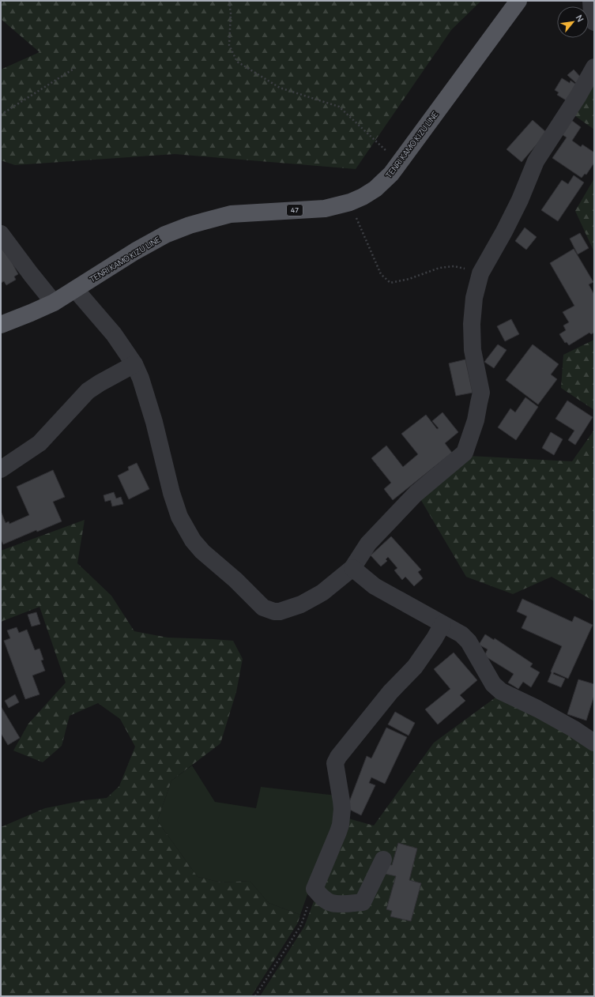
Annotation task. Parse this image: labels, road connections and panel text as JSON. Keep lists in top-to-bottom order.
{
  "streets": {
    "main road": ["TENRI KAMO KIZU LINE", "47"]
  },
  "north": "top right"
}
